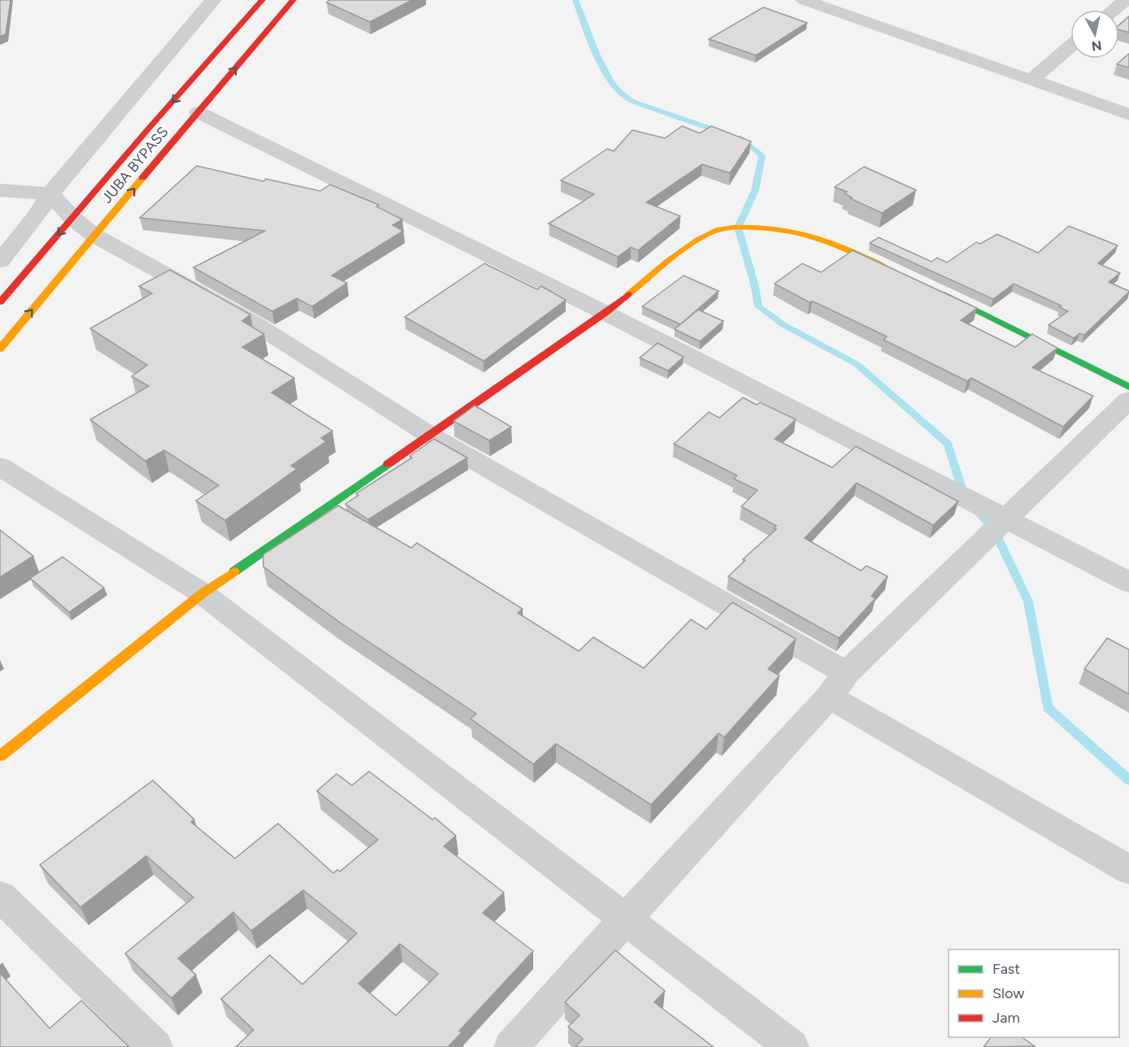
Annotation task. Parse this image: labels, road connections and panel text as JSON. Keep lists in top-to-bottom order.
{
  "streets": {
    "main road": ["JUBA BYPASS"]
  },
  "legend": ["Fast", "Slow", "Jam"],
  "north": "bottom"
}
